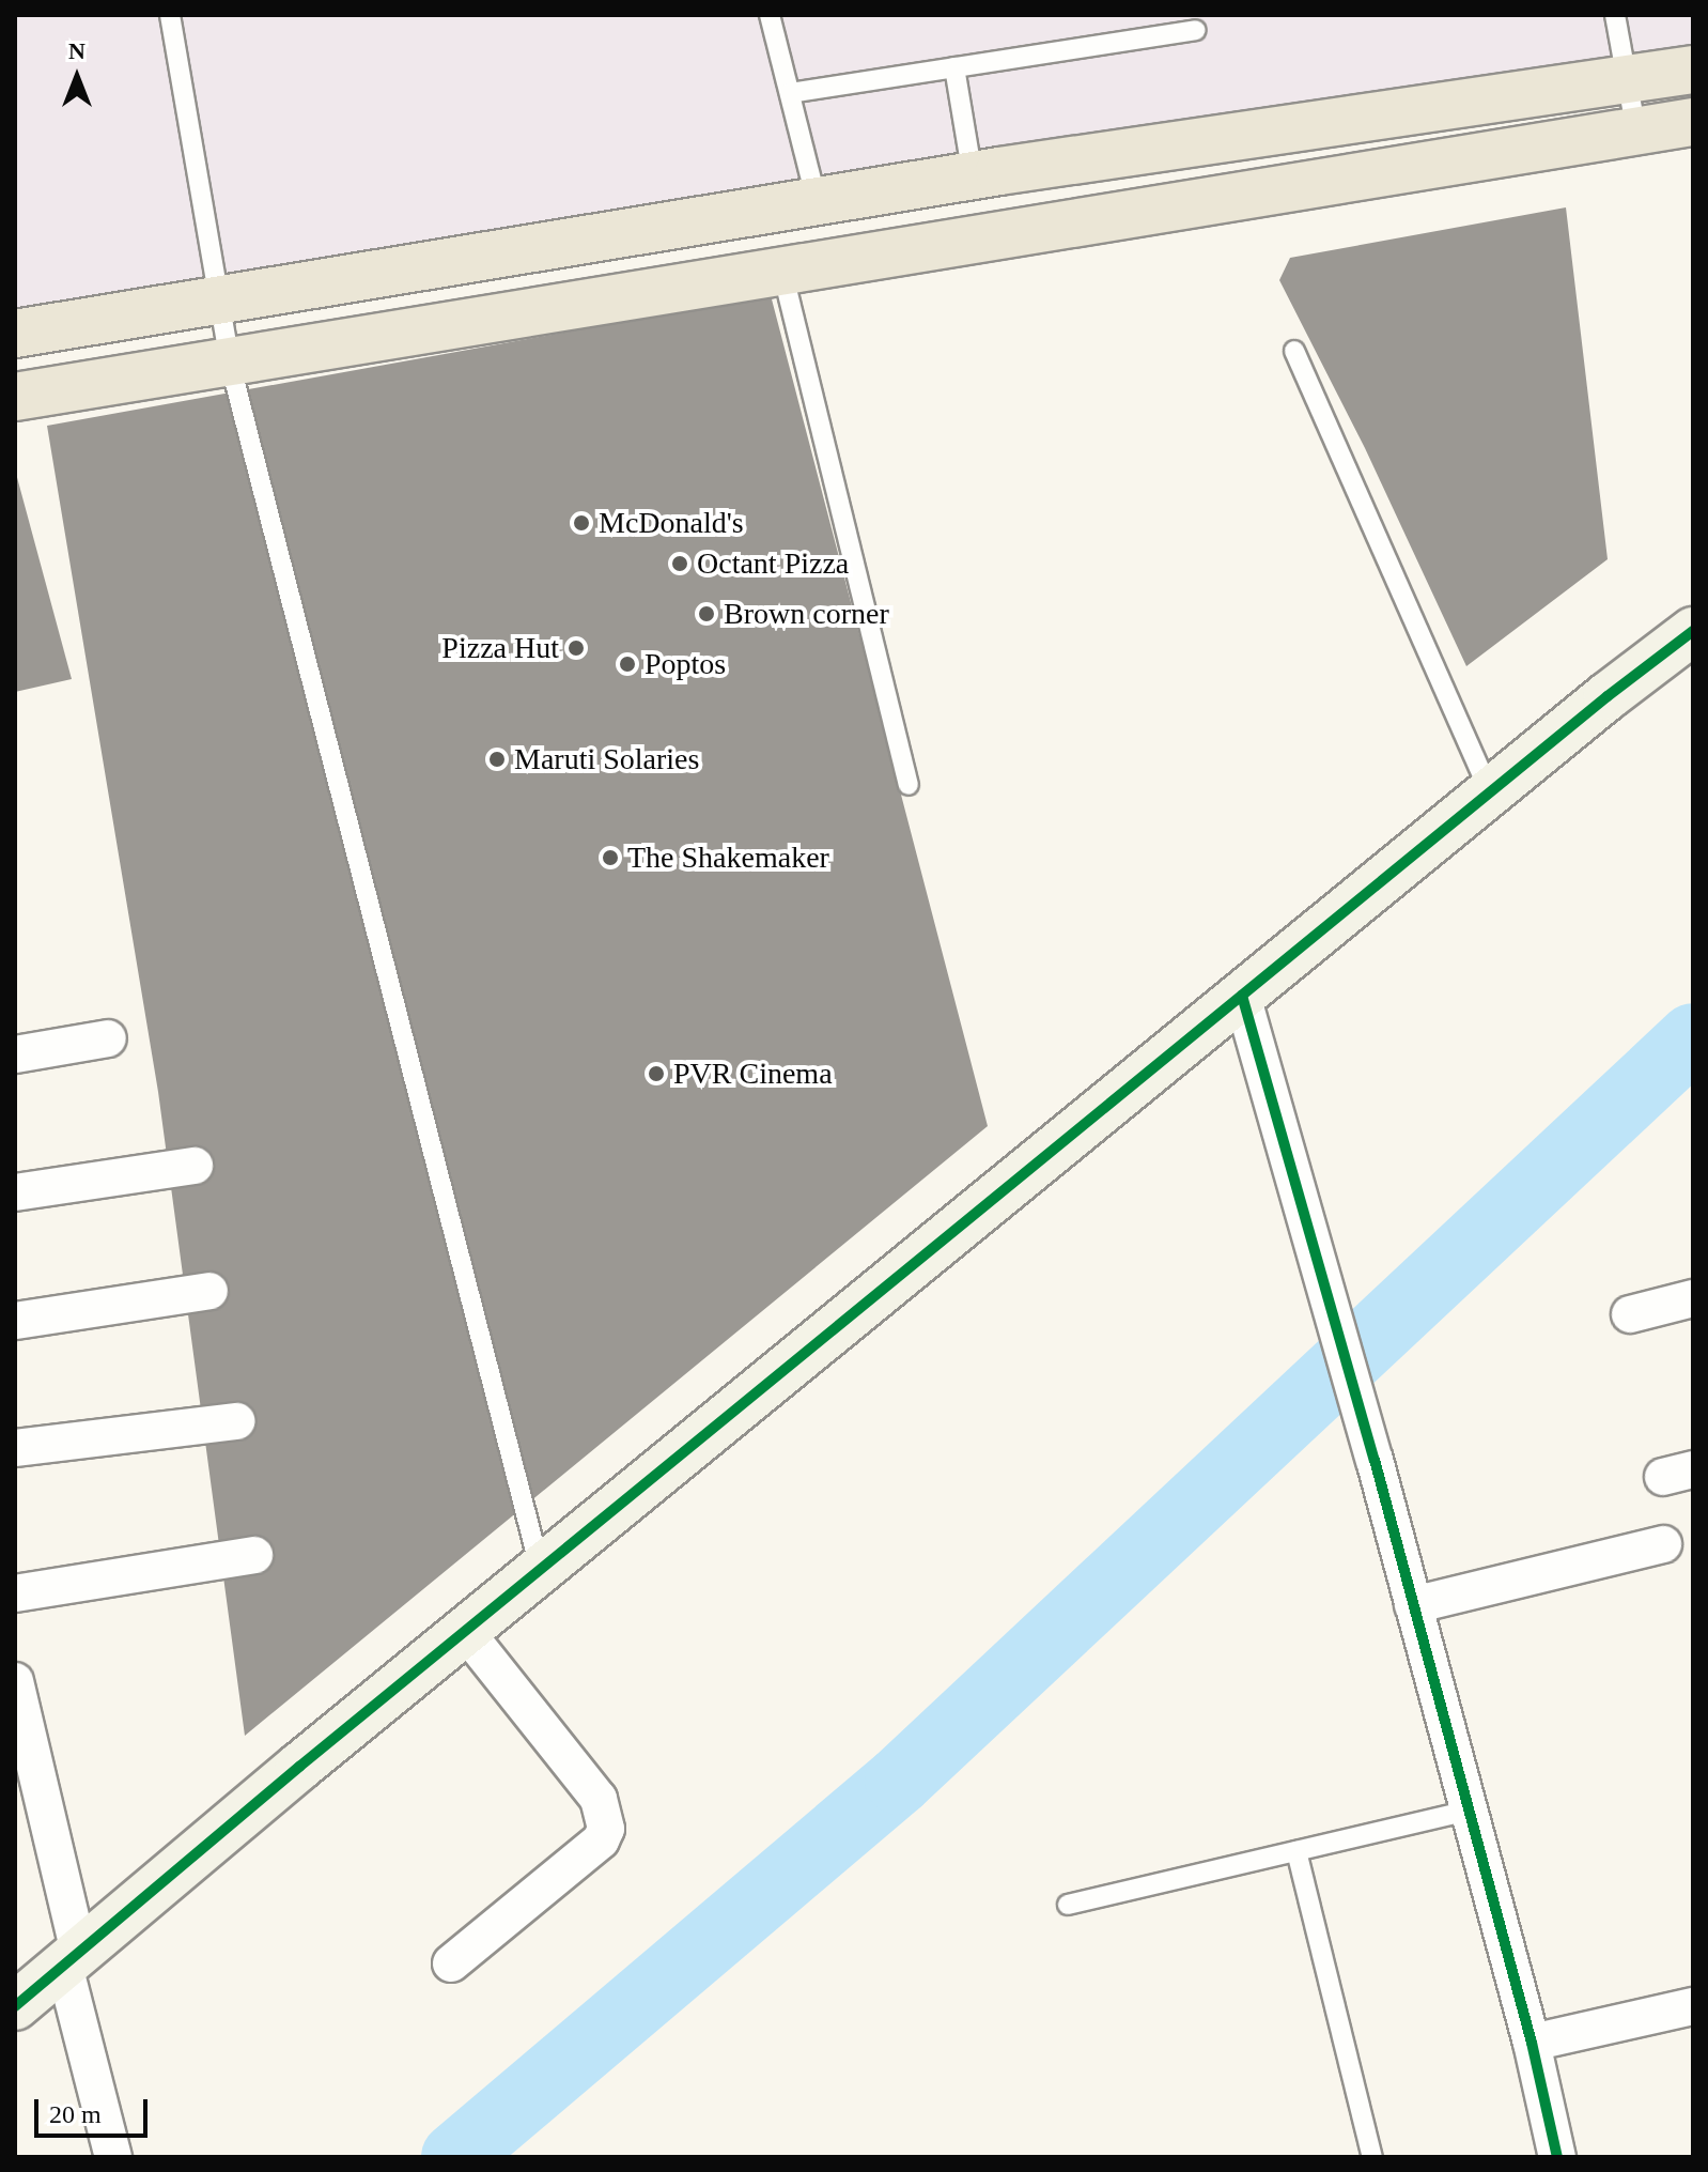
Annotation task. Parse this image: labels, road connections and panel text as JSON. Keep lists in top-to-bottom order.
{
  "places": [
    "McDonald's",
    "Octant Pizza",
    "Brown corner",
    "Pizza Hut",
    "Poptos",
    "Maruti Solaries",
    "The Shakemaker",
    "PVR Cinema"
  ],
  "scale_bar": "20 m",
  "north": "top"
}
